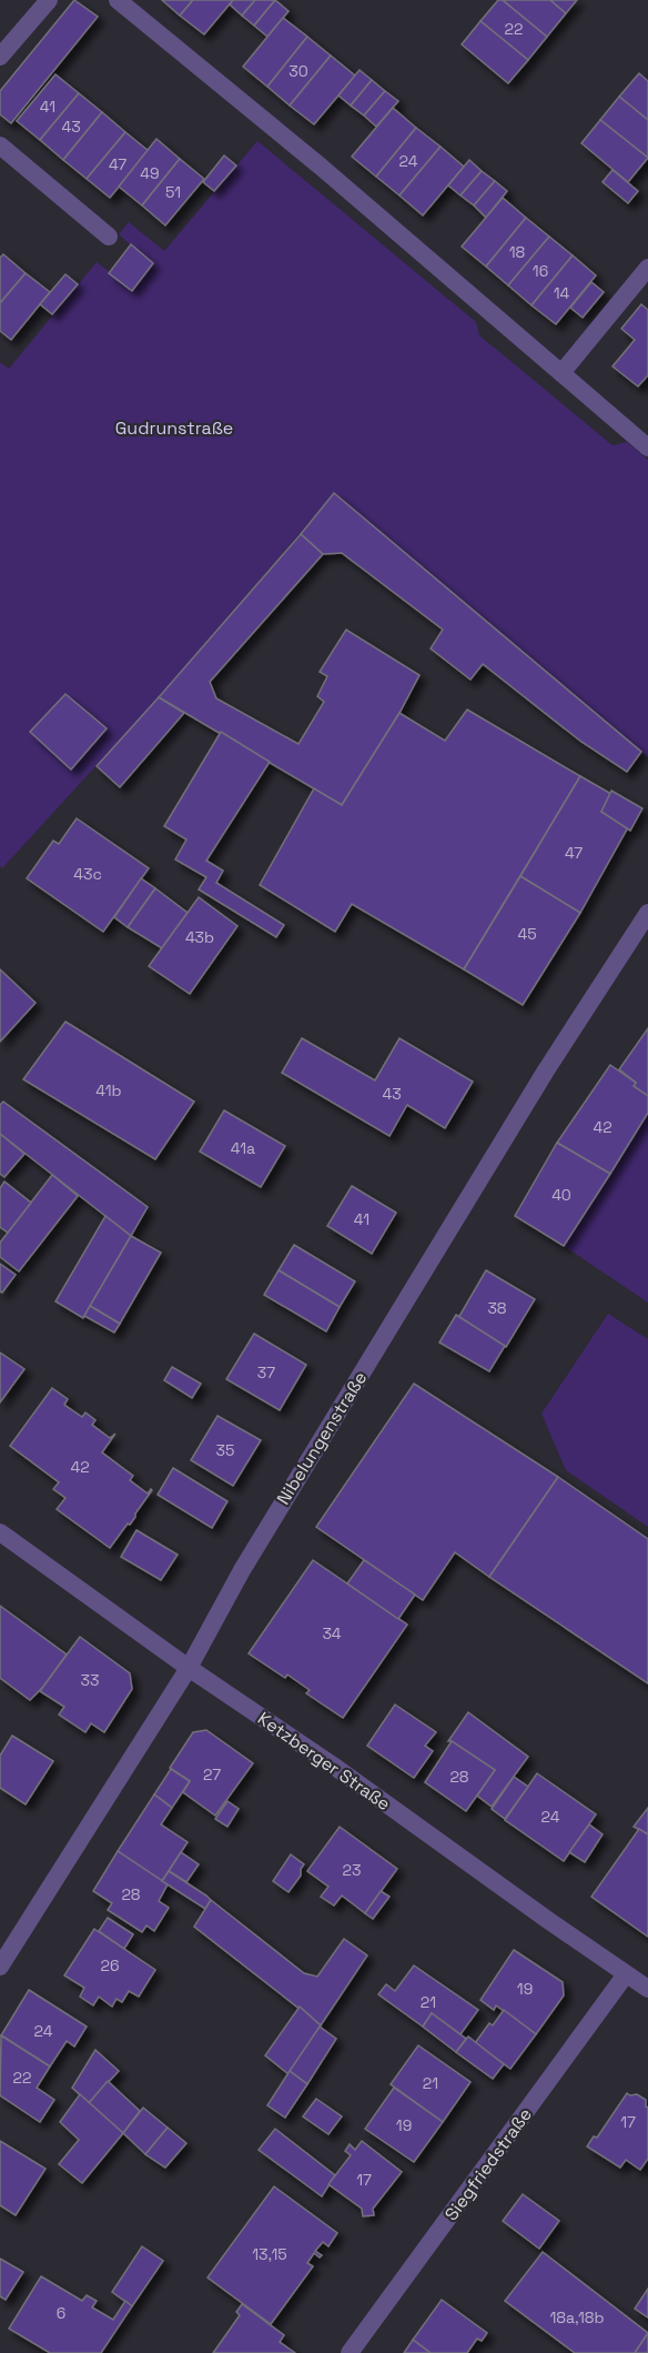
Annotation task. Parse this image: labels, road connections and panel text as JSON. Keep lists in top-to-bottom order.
{
  "streets": {
    "street": ["Nibelungenstraße", "Ketzberger Straße", "Siegfriedstraße"]
  },
  "crossings": [
    ["Nibelungenstraße", "Ketzberger Straße"],
    ["Ketzberger Straße", "Siegfriedstraße"]
  ],
  "parks": ["Gudrunstraße"],
  "house_numbers": [
    "22",
    "30",
    "41",
    "43",
    "24",
    "47",
    "49",
    "51",
    "18",
    "16",
    "14",
    "47",
    "43c",
    "45",
    "43b",
    "41b",
    "43",
    "42",
    "41a",
    "40",
    "41",
    "38",
    "37",
    "35",
    "42",
    "34",
    "33",
    "27",
    "28",
    "24",
    "23",
    "28",
    "26",
    "19",
    "21",
    "24",
    "22",
    "21",
    "17",
    "19",
    "17",
    "13,15",
    "6",
    "18a,18b"
  ]
}
